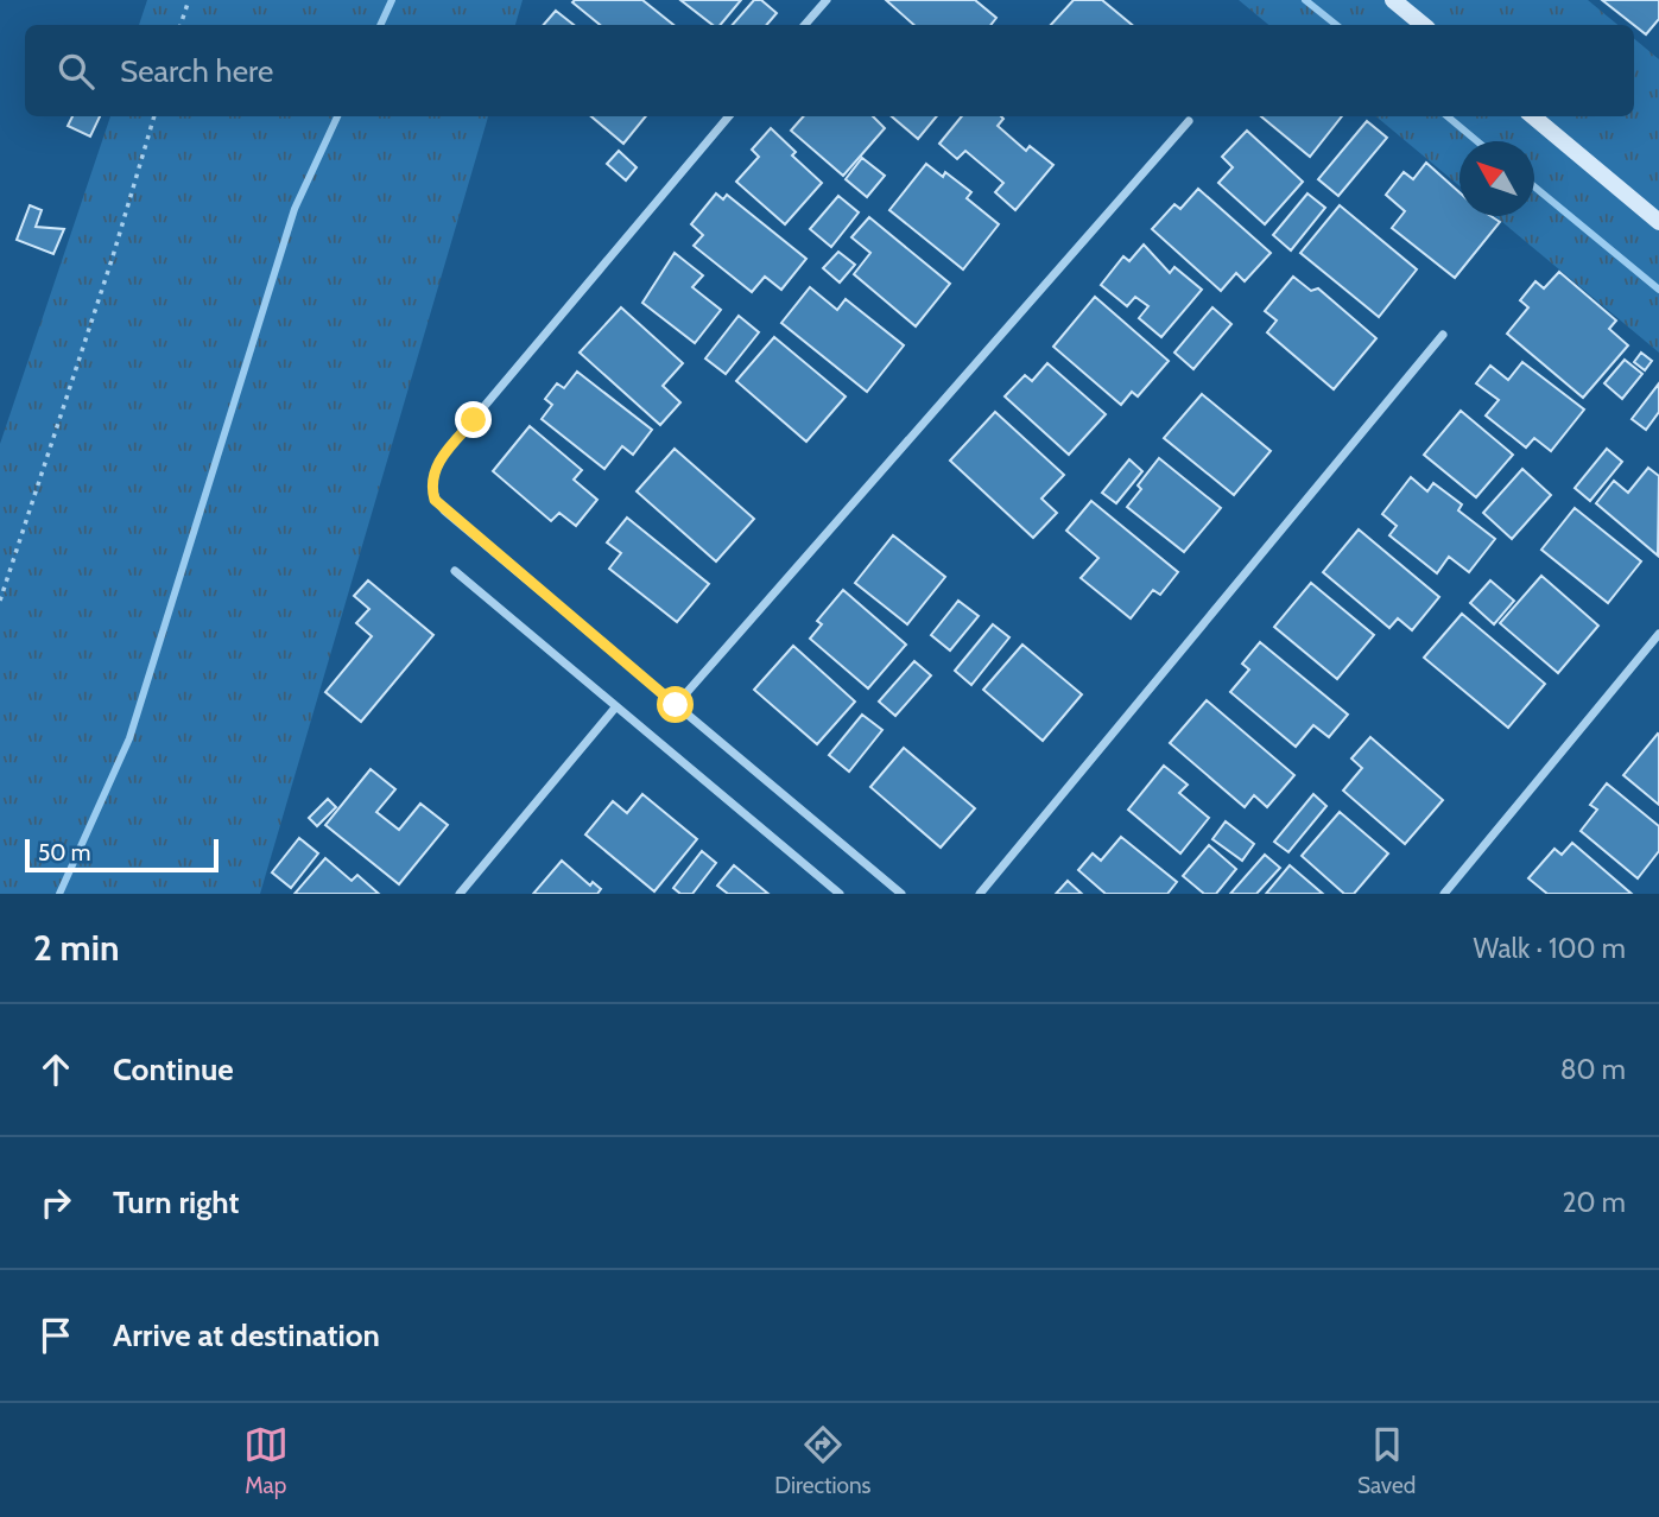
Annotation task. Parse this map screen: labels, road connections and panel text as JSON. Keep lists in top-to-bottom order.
{
  "scale_bar": "50 m",
  "north": "top left",
  "page": {
    "search": "Search here",
    "scale": "50 m",
    "heading": ["2 min", "Walk · 100 m"],
    "list": [
      ["Continue", "80 m"],
      ["Turn right", "20 m"],
      "Arrive at destination"
    ],
    "nav": ["Map", "Directions", "Saved"]
  }
}
